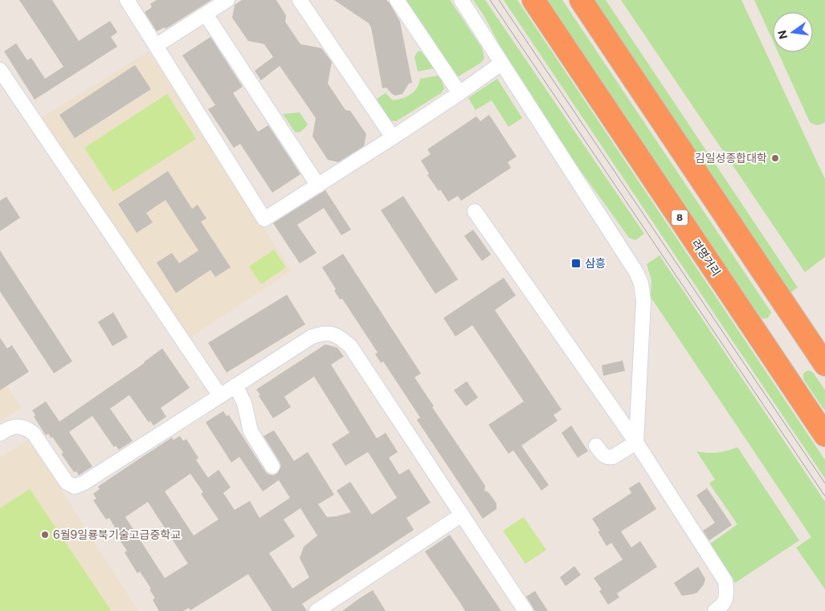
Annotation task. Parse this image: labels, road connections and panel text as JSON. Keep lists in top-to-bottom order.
{
  "streets": {
    "highway": ["8", "려명거리"]
  },
  "places": {
    "other": ["김일성종합대학", "6월9일룡북기술고급중학교"],
    "transit": ["삼흥"]
  },
  "north": "left"
}
